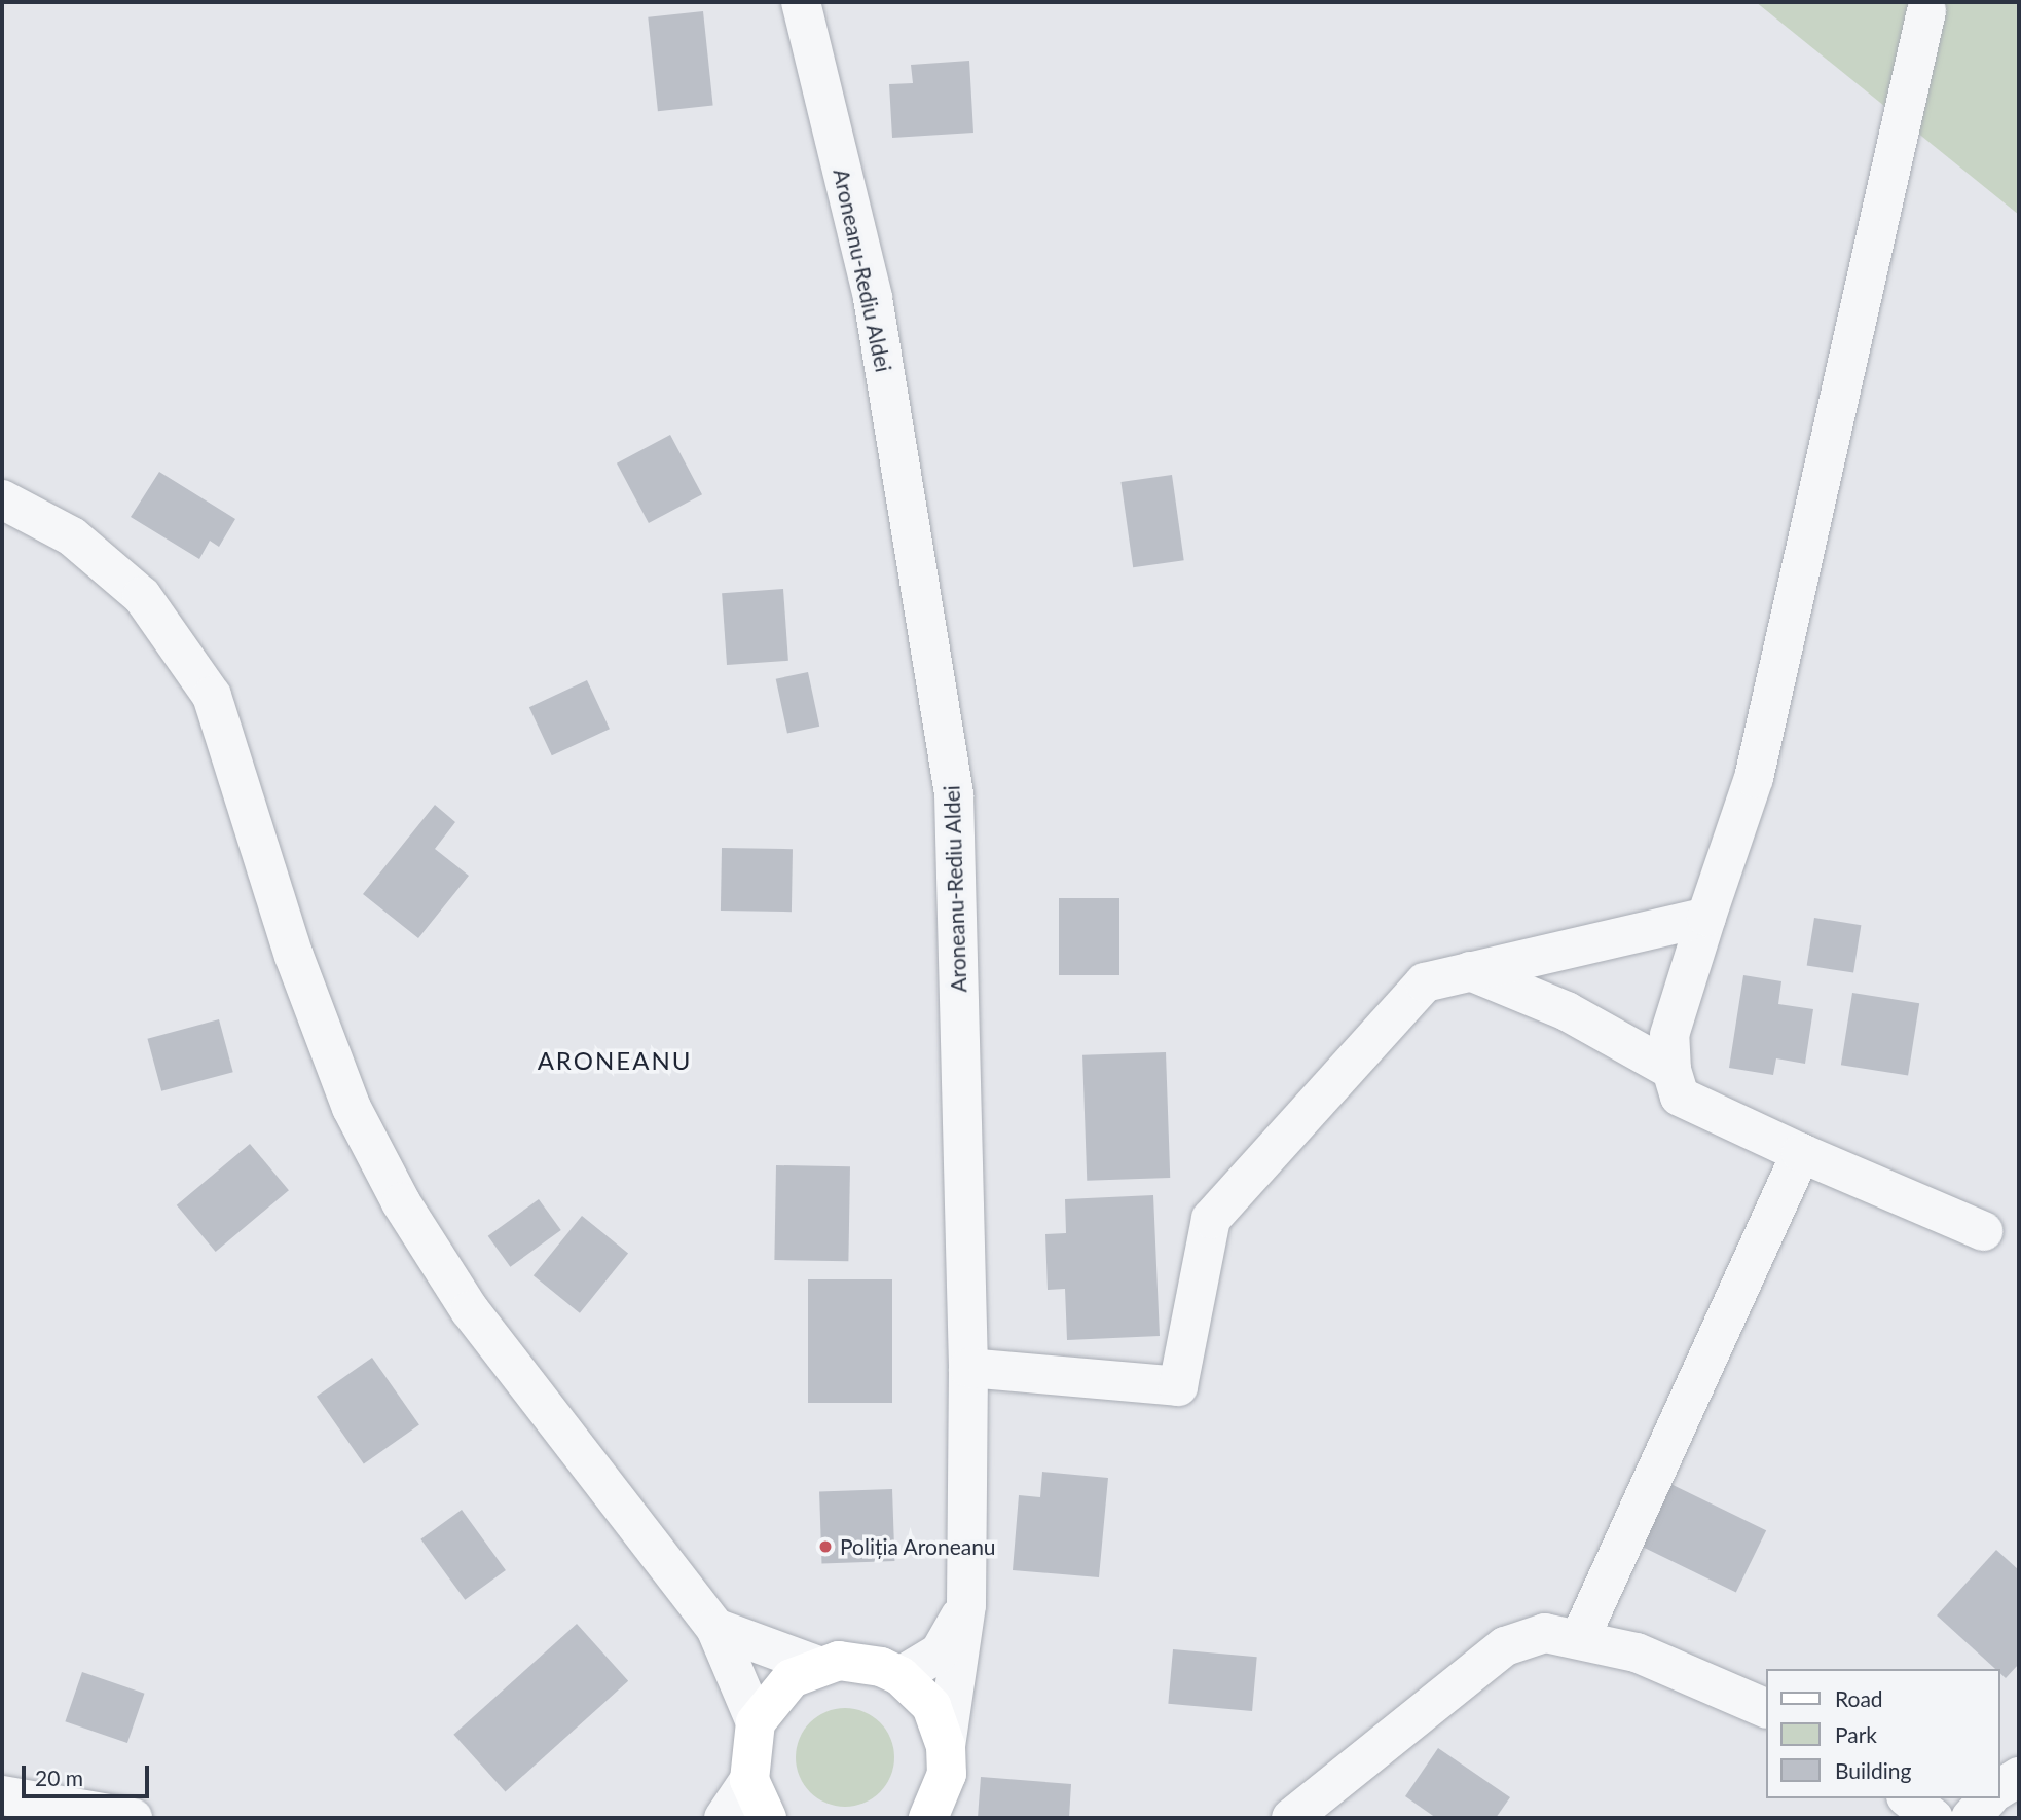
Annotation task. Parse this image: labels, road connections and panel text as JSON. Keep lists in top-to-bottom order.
{
  "streets": {
    "street": ["Aroneanu-Rediu Aldei"]
  },
  "districts": ["ARONEANU"],
  "places": ["Poliția Aroneanu"],
  "legend": ["Road", "Park", "Building"],
  "scale_bar": "20 m"
}
